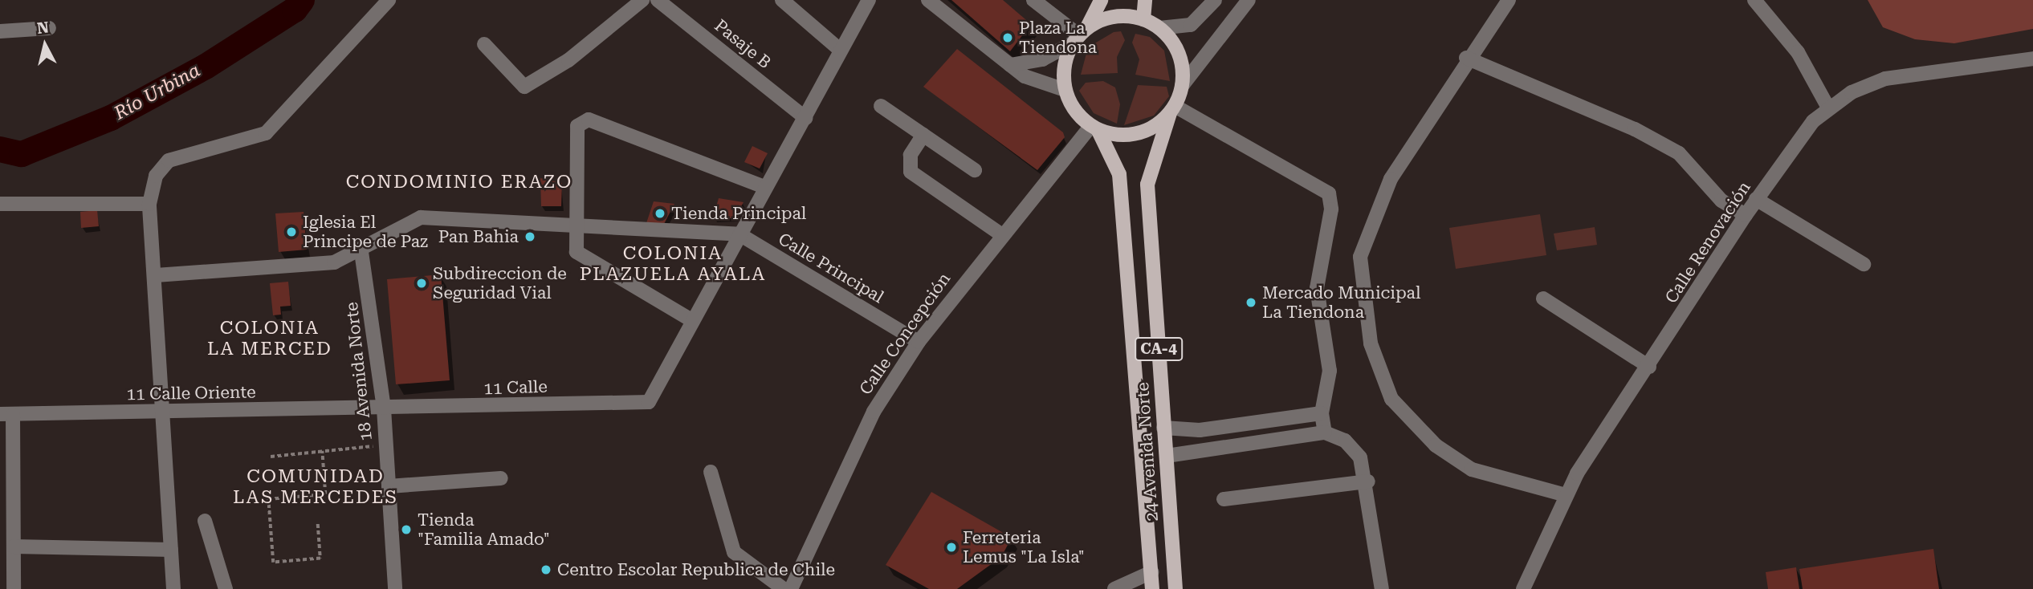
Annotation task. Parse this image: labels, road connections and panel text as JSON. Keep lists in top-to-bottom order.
{
  "streets": {
    "main road": ["CA-4", "24 Avenida Norte"],
    "street": [
      "Pasaje B",
      "Calle Renovación",
      "Calle Principal",
      "Calle Concepción",
      "18 Avenida Norte",
      "11 Calle",
      "11 Calle Oriente"
    ]
  },
  "crossings": [
    ["Calle Principal", "Calle Concepción"],
    ["Calle Principal", "18 Avenida Norte"],
    ["Calle Concepción", "CA-4"],
    ["Calle Concepción", "24 Avenida Norte"],
    ["CA-4", "24 Avenida Norte"],
    ["18 Avenida Norte", "11 Calle"],
    ["18 Avenida Norte", "11 Calle Oriente"],
    ["11 Calle", "11 Calle Oriente"]
  ],
  "districts": [
    "CONDOMINIO ERAZO",
    "COLONIA PLAZUELA AYALA",
    "COLONIA LA MERCED",
    "COMUNIDAD LAS MERCEDES"
  ],
  "water": ["Río Urbina"],
  "places": [
    "Plaza La Tiendona",
    "Tienda Principal",
    "Iglesia El Principe de Paz",
    "Pan Bahia",
    "Subdireccion de Seguridad Vial",
    "Mercado Municipal La Tiendona",
    "Tienda \"Familia Amado\"",
    "Ferreteria Lemus \"La Isla\"",
    "Centro Escolar Republica de Chile"
  ],
  "north": "top"
}
